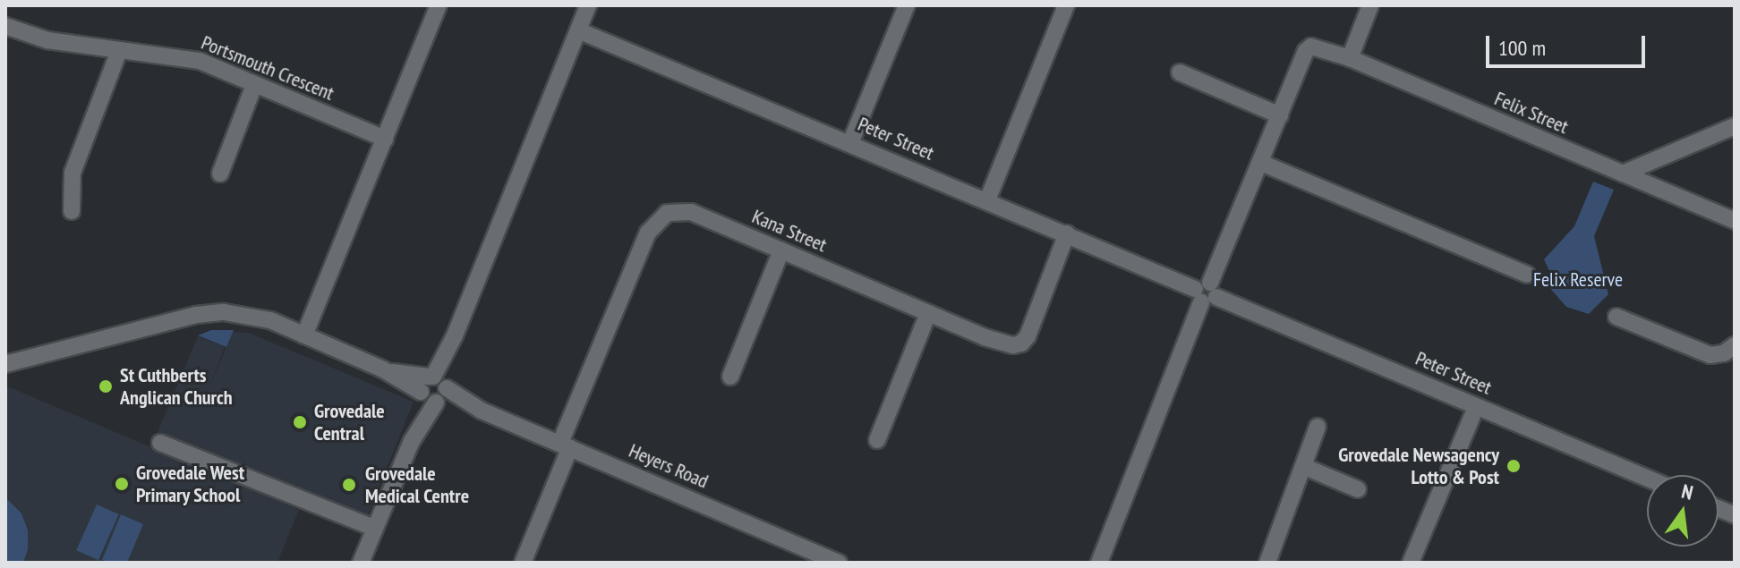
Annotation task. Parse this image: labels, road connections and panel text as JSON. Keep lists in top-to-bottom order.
{
  "streets": {
    "street": [
      "Portsmouth Crescent",
      "Felix Street",
      "Peter Street",
      "Kana Street",
      "Heyers Road"
    ]
  },
  "crossings": [
    ["Peter Street", "Kana Street"],
    ["Kana Street", "Heyers Road"]
  ],
  "parks": ["Felix Reserve"],
  "places": [
    "St Cuthberts Anglican Church",
    "Grovedale Central",
    "Grovedale Newsagency Lotto & Post",
    "Grovedale West Primary School",
    "Grovedale Medical Centre"
  ],
  "scale_bar": "100 m",
  "north": "top"
}
